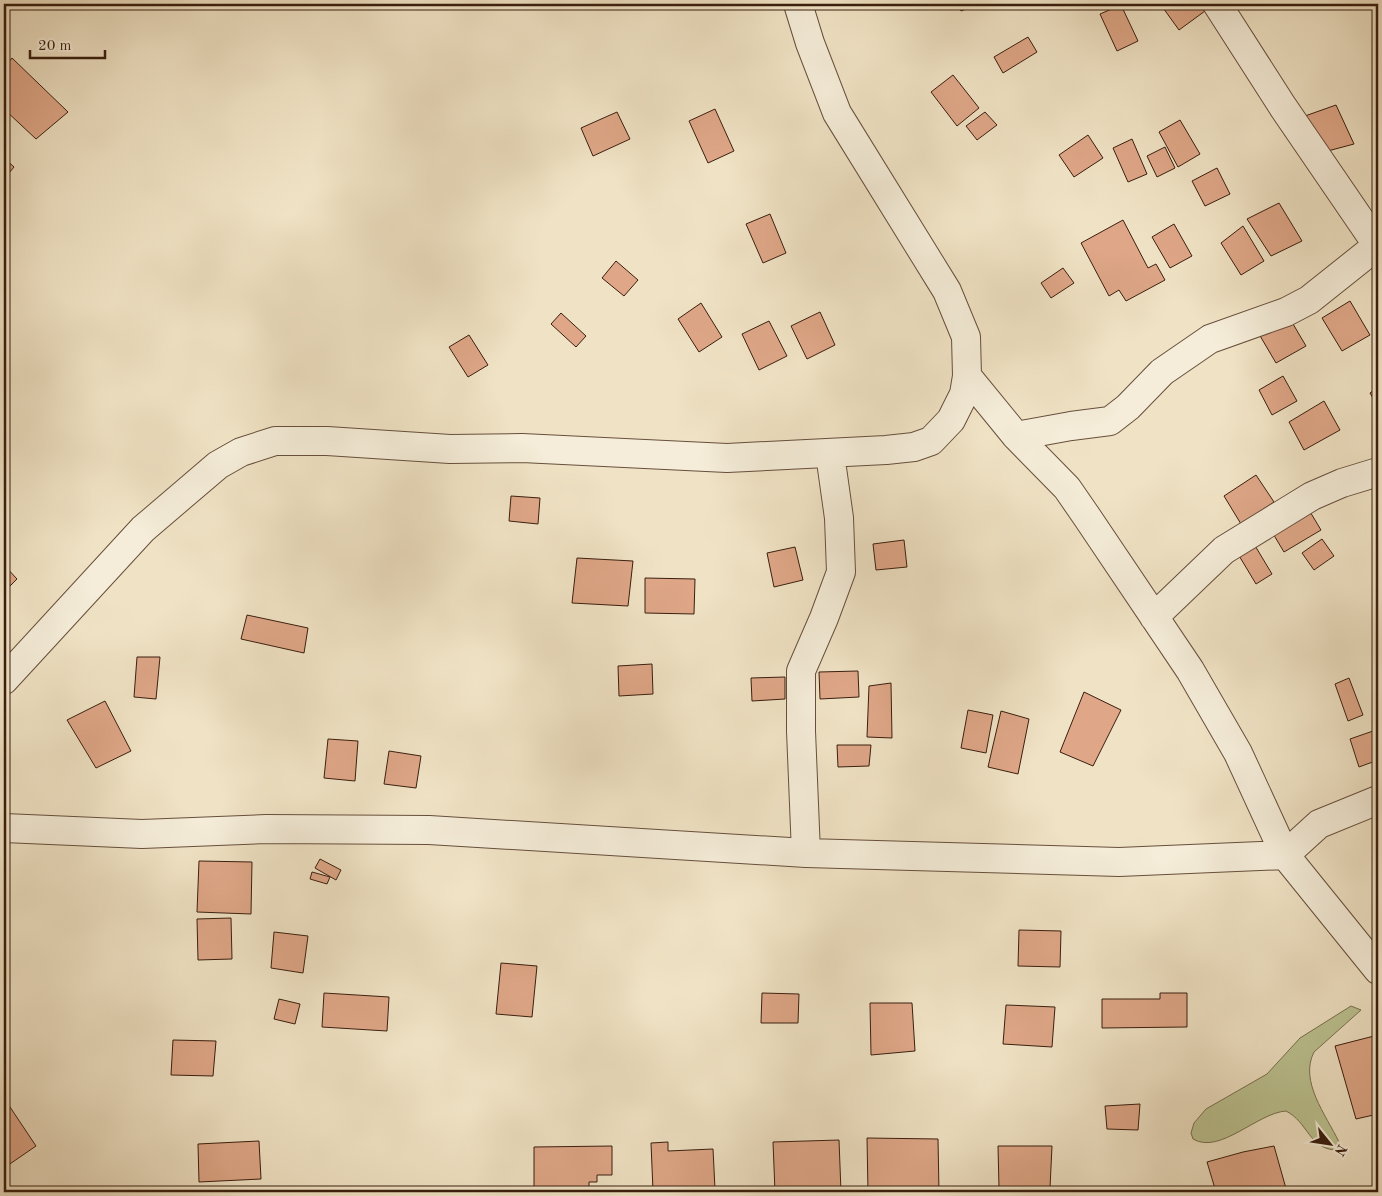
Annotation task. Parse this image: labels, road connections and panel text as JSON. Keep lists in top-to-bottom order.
{
  "scale_bar": "20 m",
  "north": "bottom right"
}
